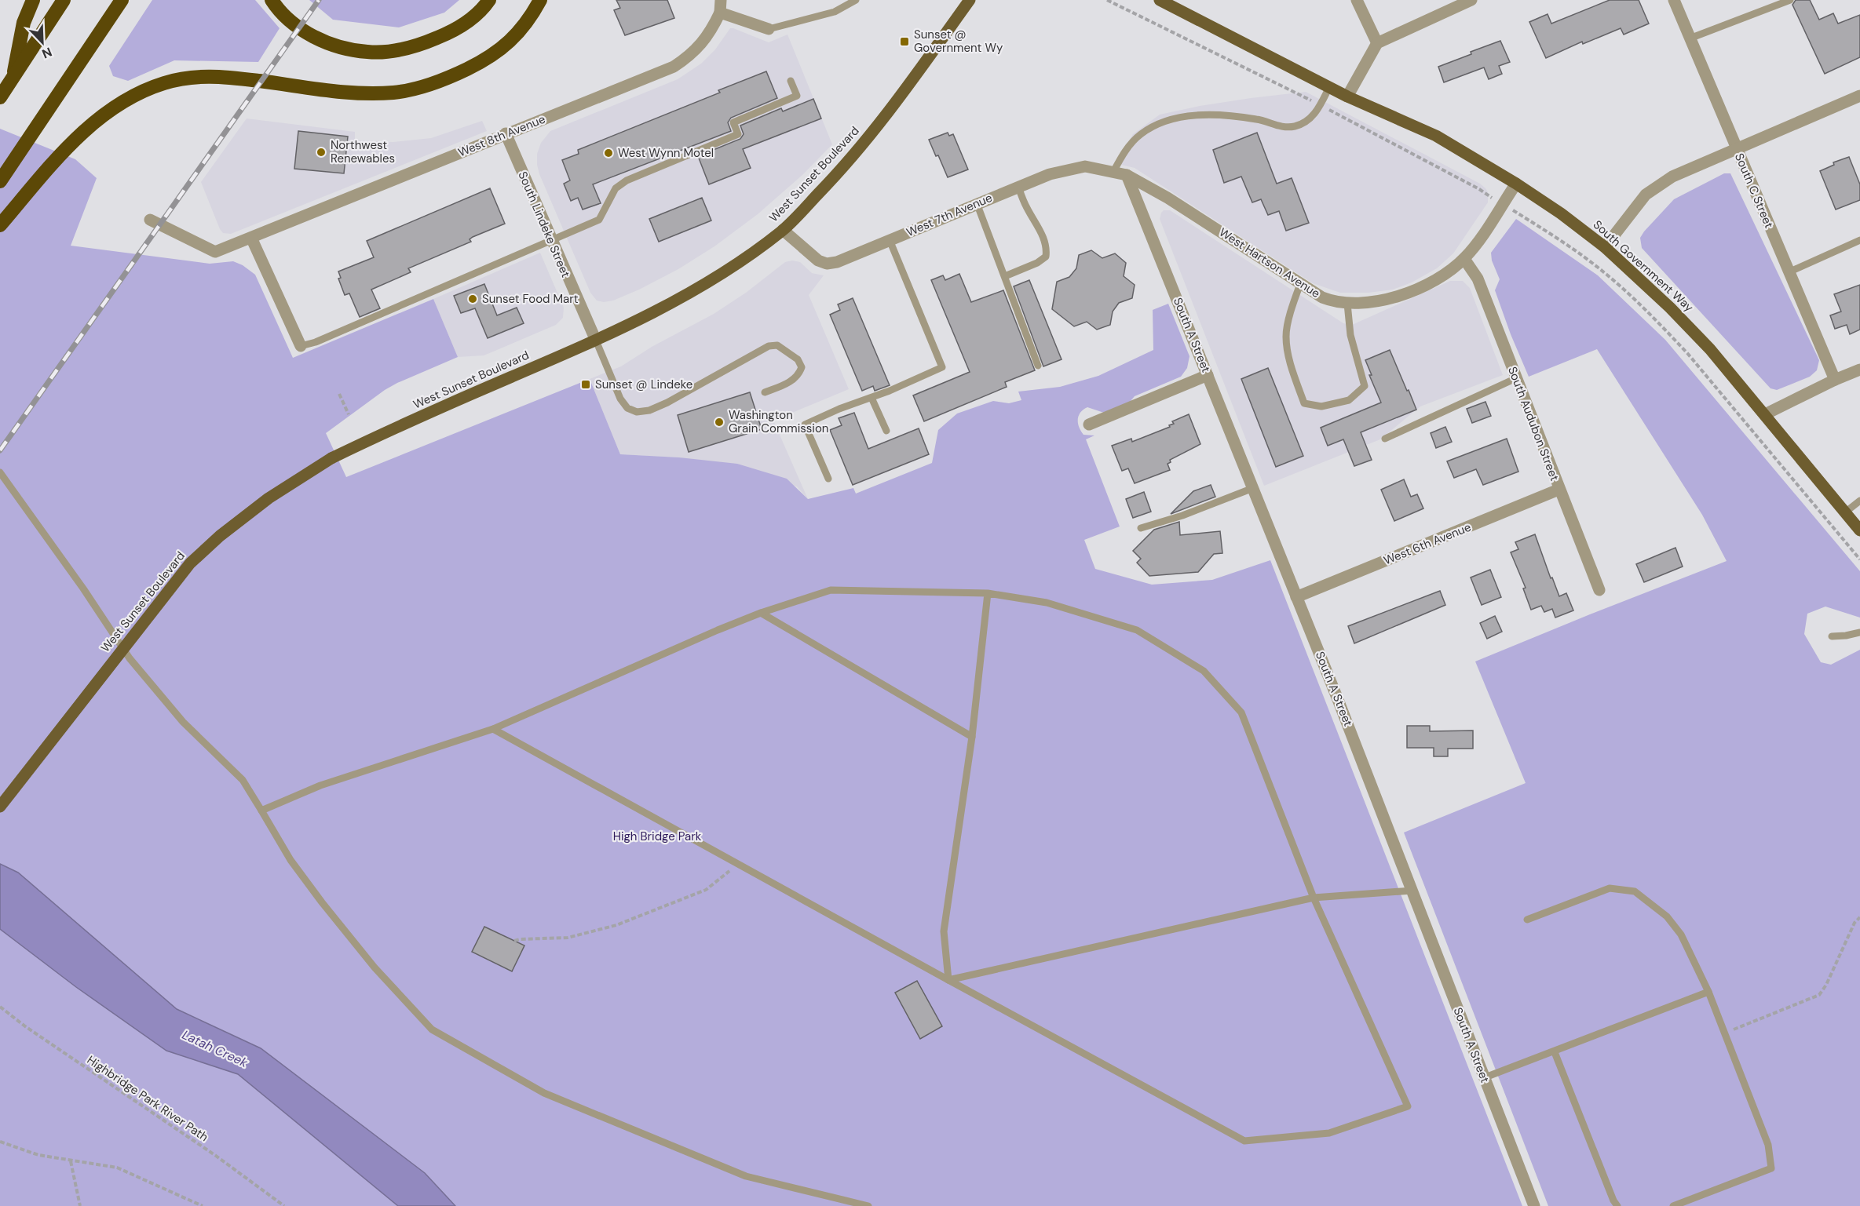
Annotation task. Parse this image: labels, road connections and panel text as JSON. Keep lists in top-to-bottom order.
{
  "streets": {
    "main road": ["West Sunset Boulevard", "South Government Way"],
    "street": [
      "West 8th Avenue",
      "South C Street",
      "West 7th Avenue",
      "South Lindeke Street",
      "West Hartson Avenue",
      "South A Street",
      "South Audubon Street",
      "West 6th Avenue"
    ],
    "path": ["Highbridge Park River Path"]
  },
  "crossings": [
    ["West 8th Avenue", "South Lindeke Street"],
    ["West Sunset Boulevard", "West 7th Avenue"],
    ["West Sunset Boulevard", "South Lindeke Street"],
    ["West 7th Avenue", "West Hartson Avenue"],
    ["West 7th Avenue", "South A Street"],
    ["West Hartson Avenue", "South Government Way"],
    ["West Hartson Avenue", "South A Street"],
    ["West Hartson Avenue", "South Audubon Street"],
    ["South A Street", "West 6th Avenue"],
    ["South Audubon Street", "West 6th Avenue"]
  ],
  "water": ["Latah Creek"],
  "parks": ["High Bridge Park"],
  "places": {
    "transit": ["Sunset @ Government Wy", "Sunset @ Lindeke"],
    "other": [
      "Northwest Renewables",
      "West Wynn Motel",
      "Sunset Food Mart",
      "Washington Grain Commission"
    ]
  },
  "north": "bottom right"
}
